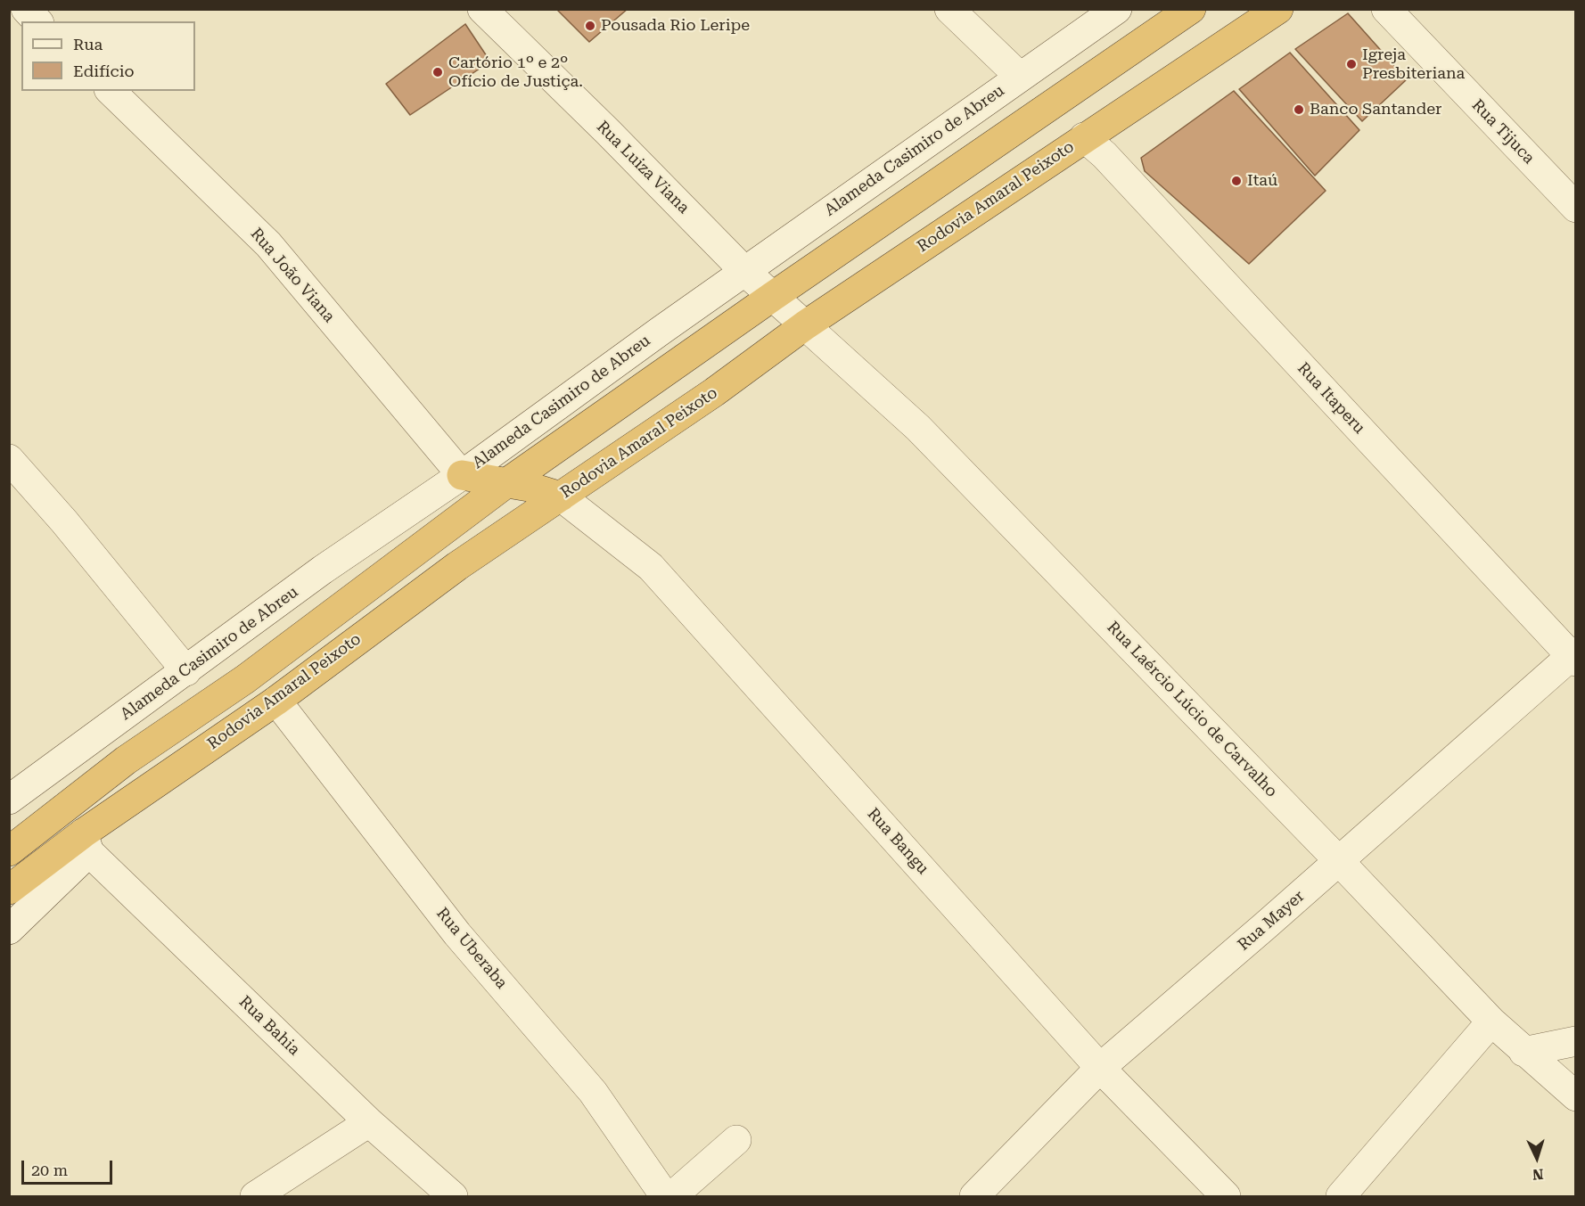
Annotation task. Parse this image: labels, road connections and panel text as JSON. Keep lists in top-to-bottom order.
{
  "streets": {
    "highway": ["Rodovia Amaral Peixoto"],
    "street": [
      "Rua Tijuca",
      "Alameda Casimiro de Abreu",
      "Rua Luiza Viana",
      "Rua João Viana",
      "Rua Itaperu",
      "Rua Laércio Lúcio de Carvalho",
      "Rua Bangu",
      "Rua Mayer",
      "Rua Uberaba",
      "Rua Bahia"
    ]
  },
  "crossings": [
    ["Alameda Casimiro de Abreu", "Rua Luiza Viana"],
    ["Alameda Casimiro de Abreu", "Rua João Viana"],
    ["Rua Luiza Viana", "Rodovia Amaral Peixoto"],
    ["Rua Luiza Viana", "Rua Laércio Lúcio de Carvalho"],
    ["Rodovia Amaral Peixoto", "Rua Itaperu"],
    ["Rodovia Amaral Peixoto", "Rua Laércio Lúcio de Carvalho"],
    ["Rodovia Amaral Peixoto", "Rua Bangu"],
    ["Rodovia Amaral Peixoto", "Rua Uberaba"],
    ["Rodovia Amaral Peixoto", "Rua Bahia"],
    ["Rua Itaperu", "Rua Mayer"],
    ["Rua Laércio Lúcio de Carvalho", "Rua Mayer"],
    ["Rua Bangu", "Rua Mayer"]
  ],
  "places": [
    "Pousada Rio Leripe",
    "Igreja Presbiteriana",
    "Cartório 1º e 2º Ofício de Justiça.",
    "Banco Santander",
    "Itaú"
  ],
  "legend": ["Rua", "Edifício"],
  "scale_bar": "20 m",
  "north": "bottom"
}
